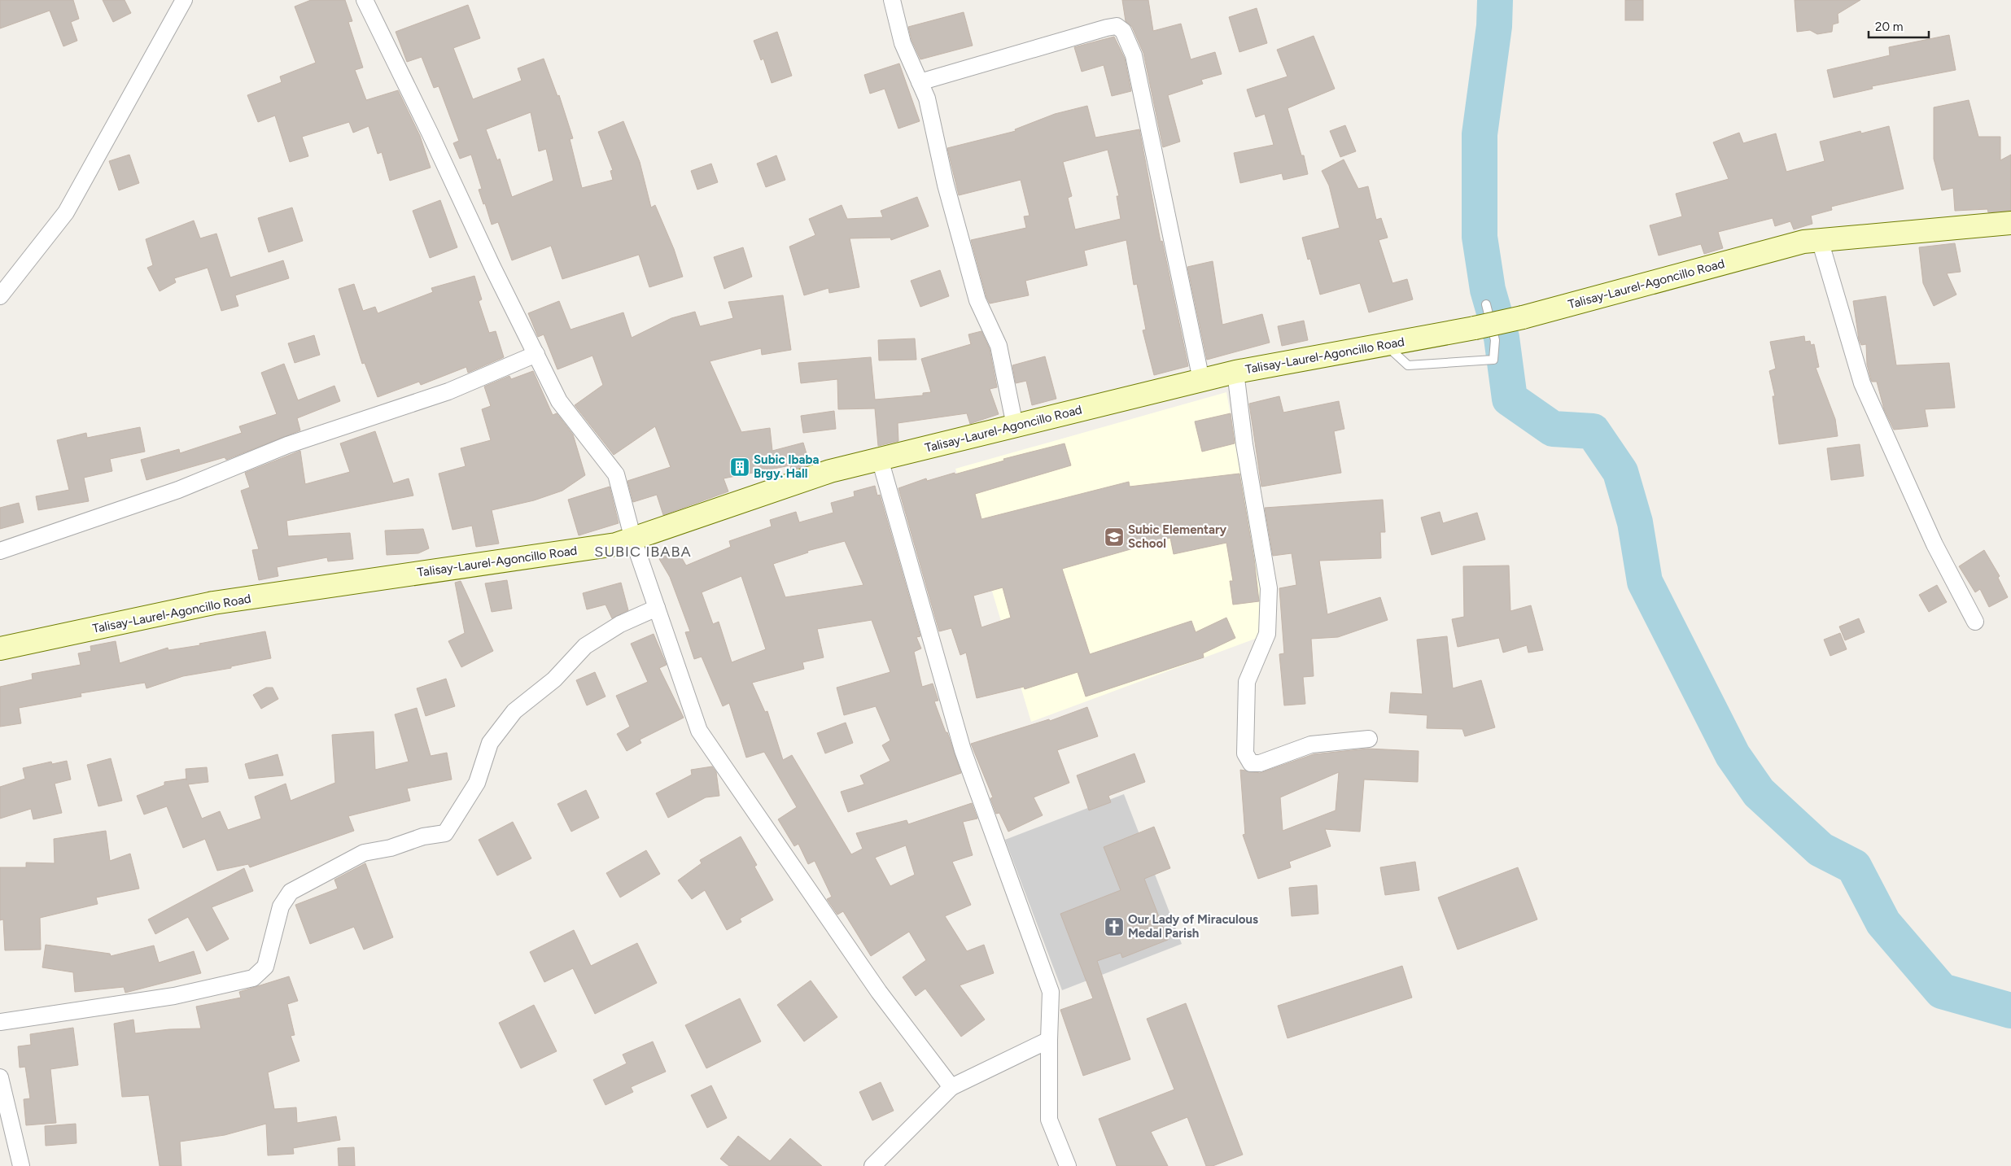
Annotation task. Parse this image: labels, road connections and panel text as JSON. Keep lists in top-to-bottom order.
{
  "streets": {
    "main road": ["Talisay-Laurel-Agoncillo Road"]
  },
  "districts": ["SUBIC IBABA"],
  "places": {
    "building": ["Subic Ibaba Brgy. Hall"],
    "school or university": ["Subic Elementary School"],
    "church": ["Our Lady of Miraculous Medal Parish"]
  },
  "scale_bar": "20 m"
}
